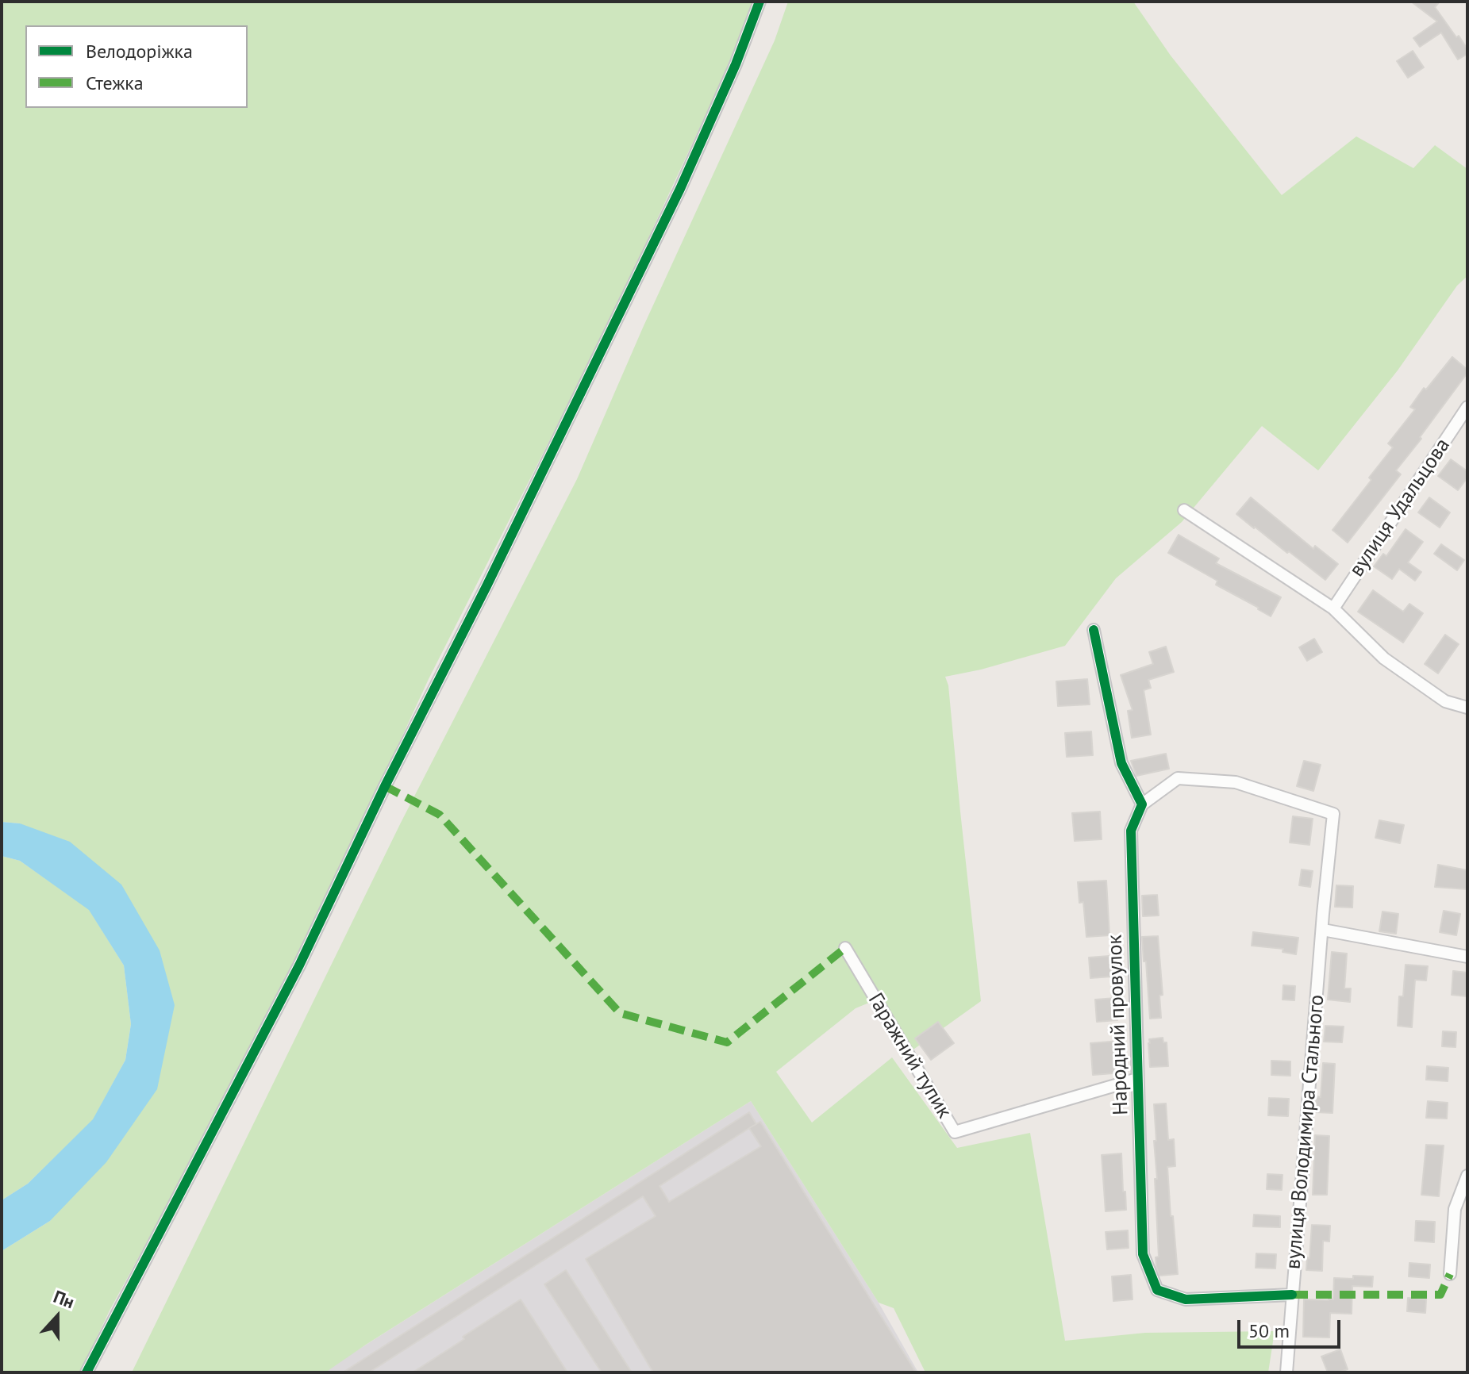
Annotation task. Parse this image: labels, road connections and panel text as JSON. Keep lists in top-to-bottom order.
{
  "streets": {
    "street": [
      "вулиця Удальцова",
      "Народний провулок",
      "Гаражний тупик",
      "вулиця Володимира Стального"
    ]
  },
  "crossings": [
    ["Народний провулок", "Гаражний тупик"],
    ["Народний провулок", "вулиця Володимира Стального"]
  ],
  "legend": ["Велодоріжка", "Стежка"],
  "scale_bar": "50 m",
  "north": "top"
}
